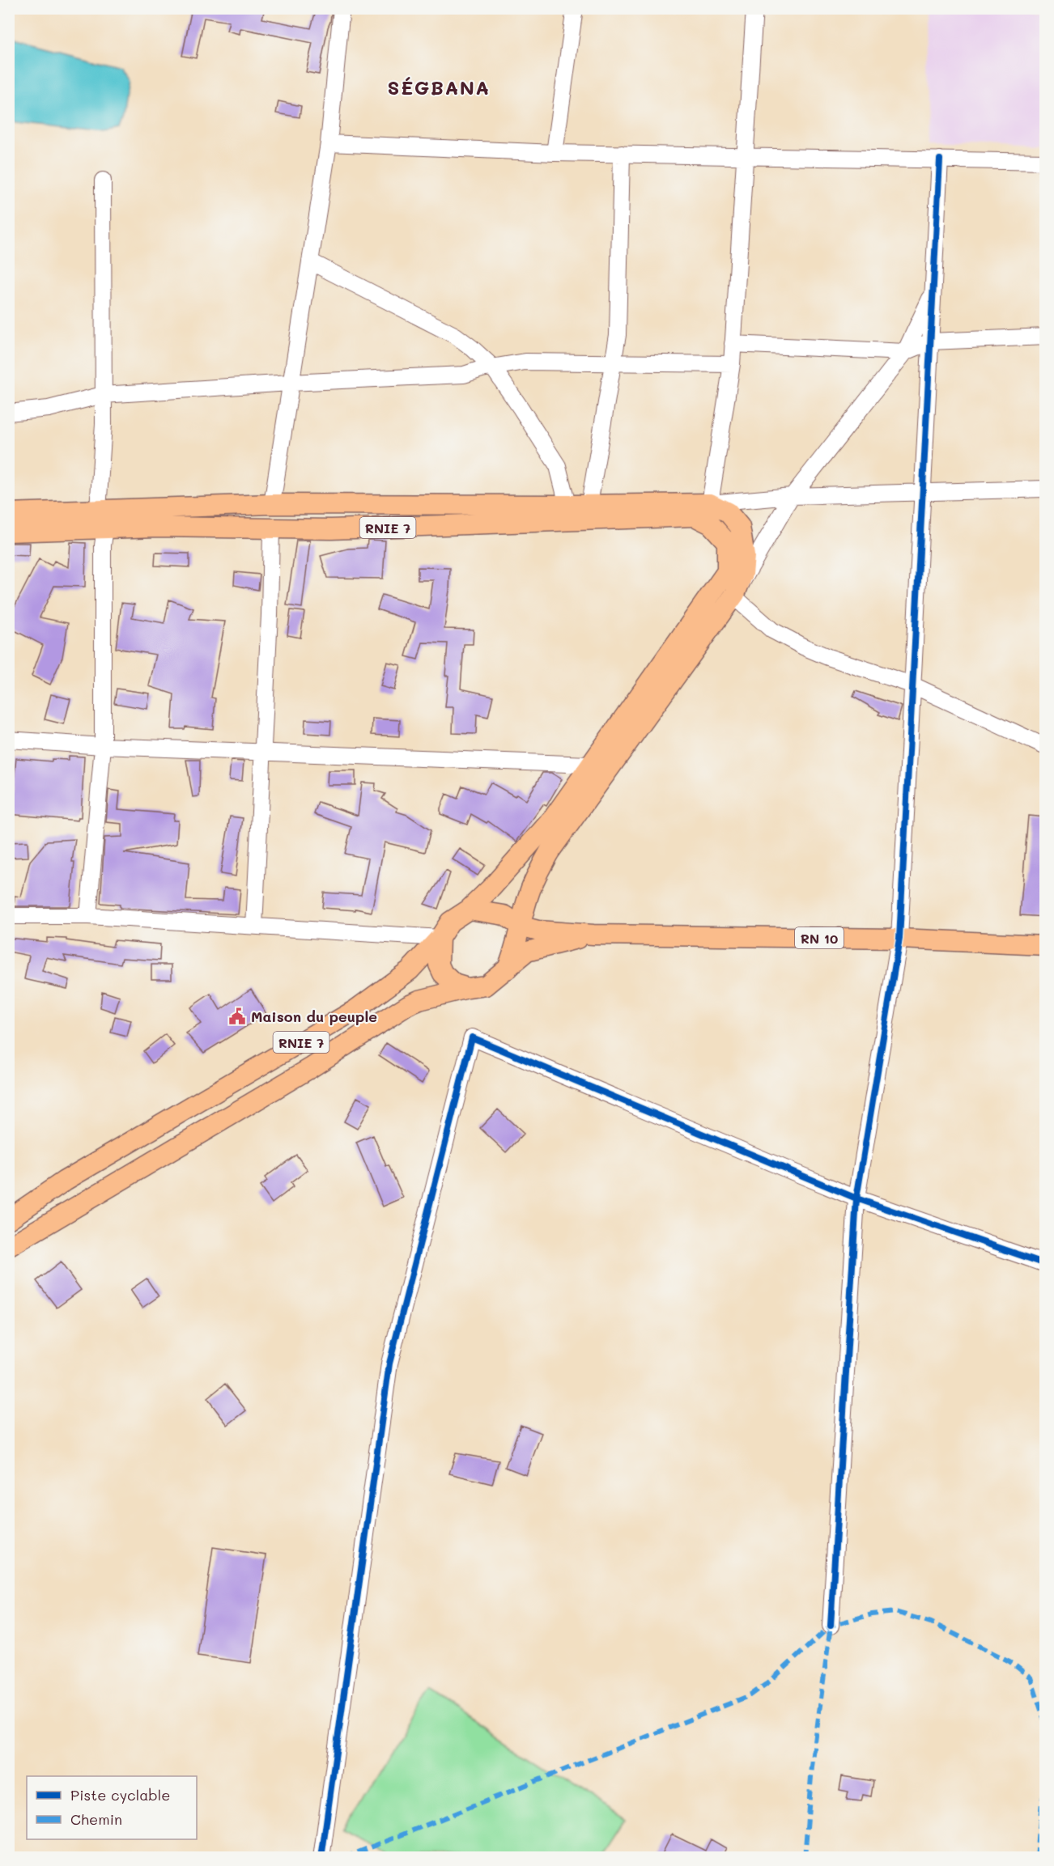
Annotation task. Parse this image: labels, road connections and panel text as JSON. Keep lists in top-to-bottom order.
{
  "streets": {
    "main road": ["RNIE 7", "RN 10"]
  },
  "crossings": [
    ["RNIE 7", "RN 10"]
  ],
  "districts": ["SÉGBANA"],
  "places": {
    "public building": ["Maison du peuple"]
  },
  "legend": ["Piste cyclable", "Chemin"]
}
